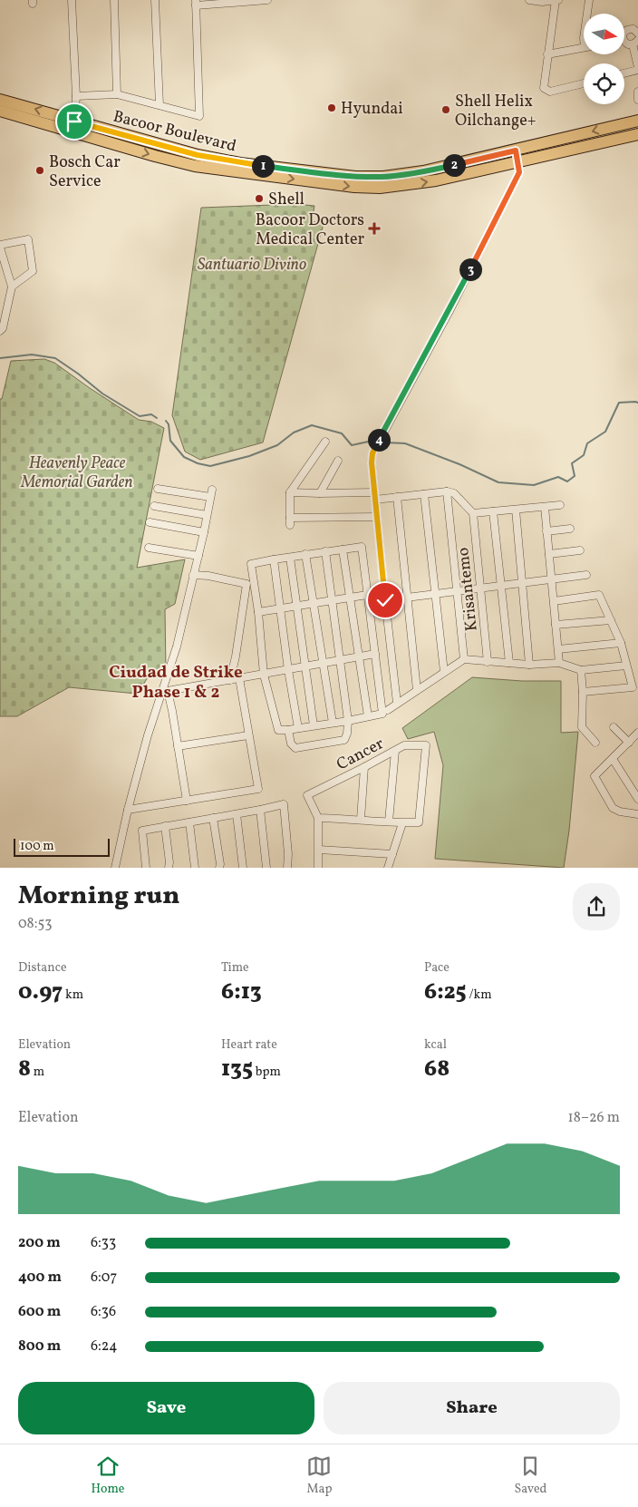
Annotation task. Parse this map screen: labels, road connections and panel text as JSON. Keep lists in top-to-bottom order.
{
  "streets": {
    "main road": ["Bacoor Boulevard"],
    "street": ["Krisantemo", "Cancer"]
  },
  "districts": ["Ciudad de Strike Phase 1 & 2"],
  "parks": ["Santuario Divino", "Heavenly Peace Memorial Garden"],
  "places": {
    "other": [
      "Hyundai",
      "Shell Helix Oilchange+",
      "Bosch Car Service",
      "Shell"
    ],
    "health": ["Bacoor Doctors Medical Center"]
  },
  "scale_bar": "100 m",
  "north": "right",
  "page": {
    "pins": [
      "2",
      "1",
      "3",
      "4"
    ],
    "scale": "100 m",
    "heading": ["Morning run", "08:53"],
    "stats": [
      ["Distance", "0.97 km"],
      ["Time", "6:13"],
      ["Pace", "6:25 /km"],
      ["Elevation", "8 m"],
      ["Heart rate", "135 bpm"],
      ["kcal", "68"]
    ],
    "chart": ["Elevation", "18–26 m"],
    "list": [
      {
        "name": "200 m",
        "note": "6:33"
      },
      {
        "name": "400 m",
        "note": "6:07"
      },
      {
        "name": "600 m",
        "note": "6:36"
      },
      {
        "name": "800 m",
        "note": "6:24"
      }
    ],
    "buttons": ["Save", "Share"],
    "tabs": ["Home", "Map", "Saved"]
  }
}
